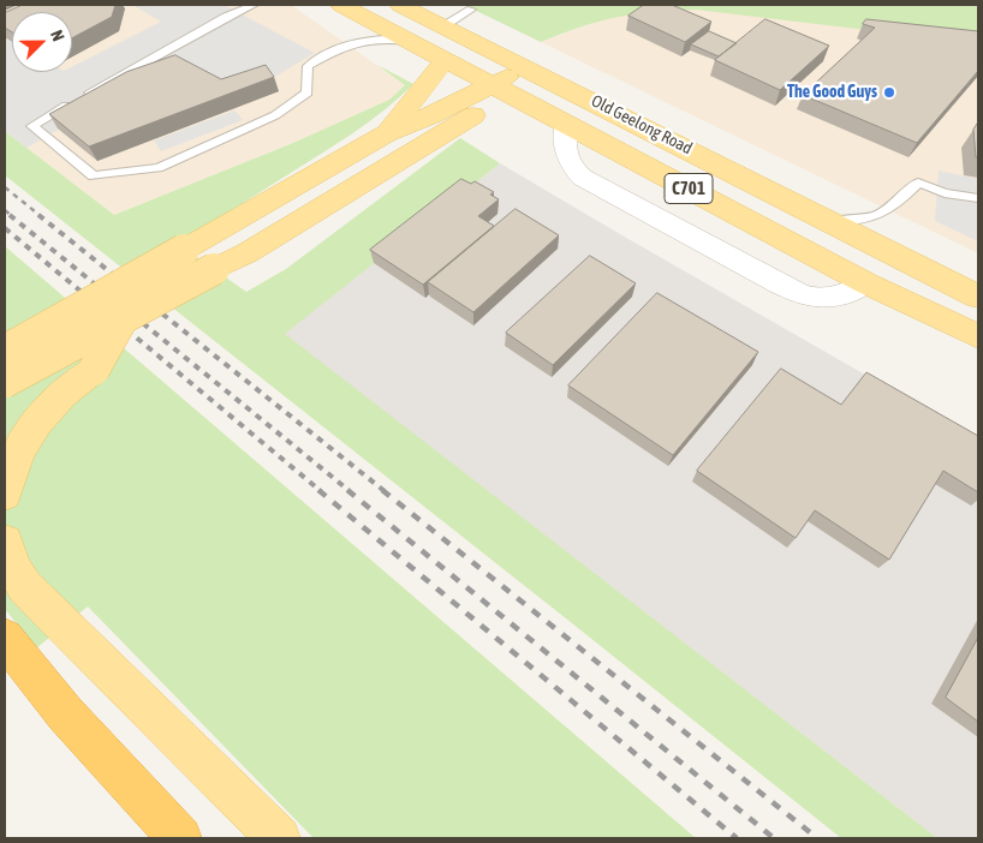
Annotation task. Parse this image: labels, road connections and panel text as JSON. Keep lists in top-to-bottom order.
{
  "streets": {
    "main road": ["Old Geelong Road", "C701"]
  },
  "places": ["The Good Guys"],
  "north": "top right"
}
